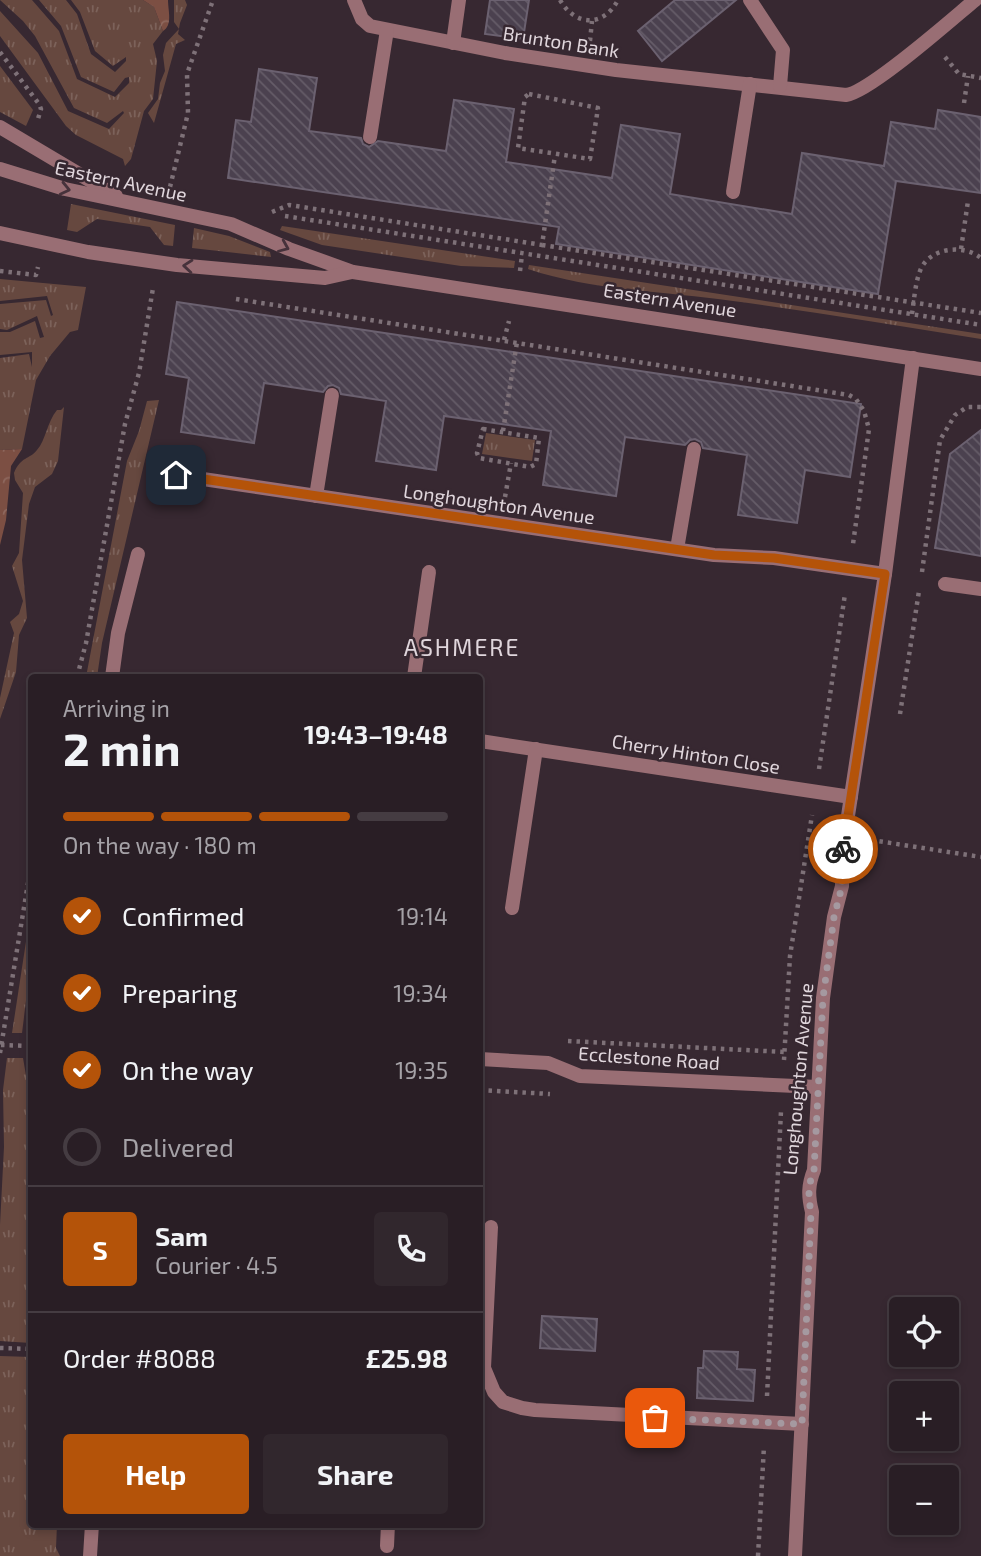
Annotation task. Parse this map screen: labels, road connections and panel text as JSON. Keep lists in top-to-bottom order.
{
  "streets": {
    "street": [
      "Brunton Bank",
      "Eastern Avenue",
      "Longhoughton Avenue",
      "Cherry Hinton Close",
      "Ecclestone Road"
    ]
  },
  "crossings": [
    ["Eastern Avenue", "Longhoughton Avenue"],
    ["Longhoughton Avenue", "Cherry Hinton Close"],
    ["Longhoughton Avenue", "Ecclestone Road"]
  ],
  "districts": ["ASHMERE"],
  "page": {
    "heading": ["2 min", "Arriving in", "19:43–19:48"],
    "panel": [
      "Sam",
      "Courier · 4.5",
      "Order #8088",
      "£25.98"
    ],
    "bar": "On the way · 180 m",
    "list": [
      ["Confirmed", "19:14"],
      ["Preparing", "19:34"],
      ["On the way", "19:35"],
      "Delivered"
    ],
    "round": "S",
    "map_buttons": ["+", "−"],
    "buttons": ["Help", "Share"]
  }
}
